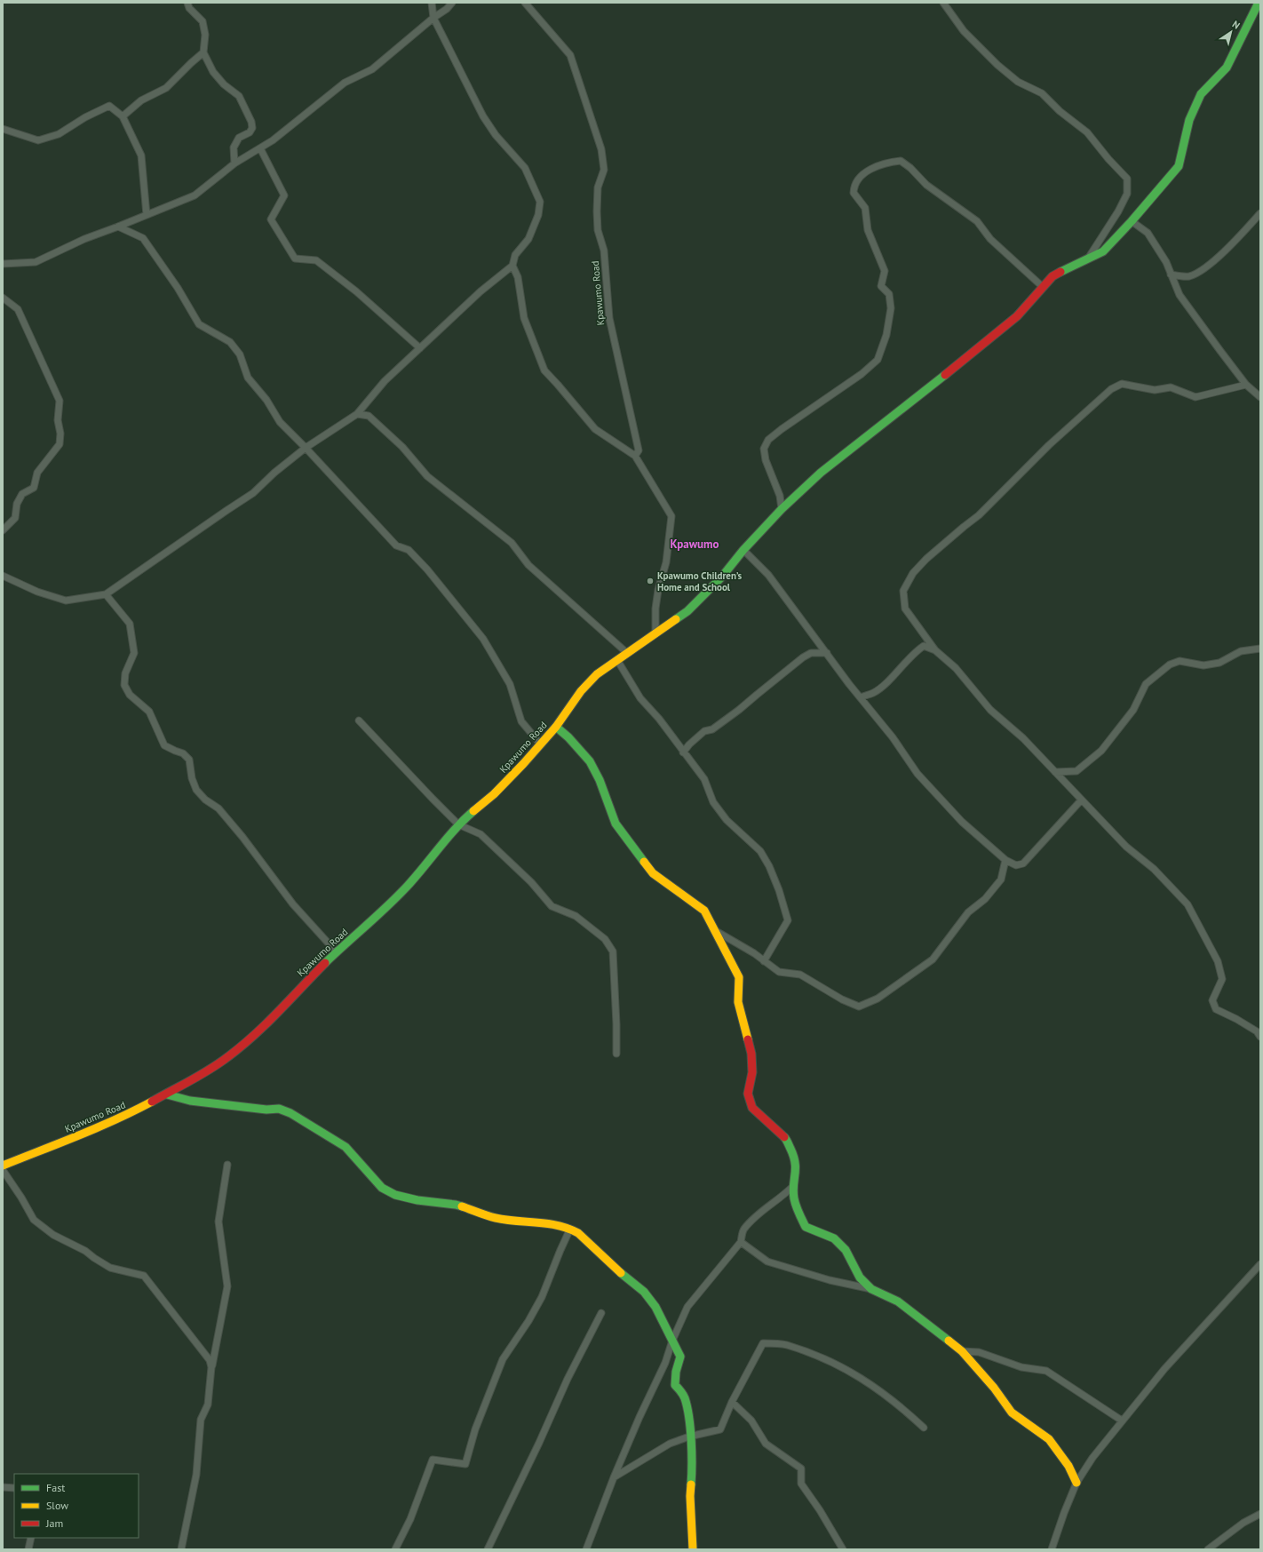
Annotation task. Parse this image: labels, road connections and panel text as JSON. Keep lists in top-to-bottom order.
{
  "streets": {
    "street": ["Kpawumo Road"]
  },
  "districts": ["Kpawumo"],
  "places": ["Kpawumo Children’s Home and School"],
  "legend": ["Fast", "Slow", "Jam"],
  "north": "top right"
}
